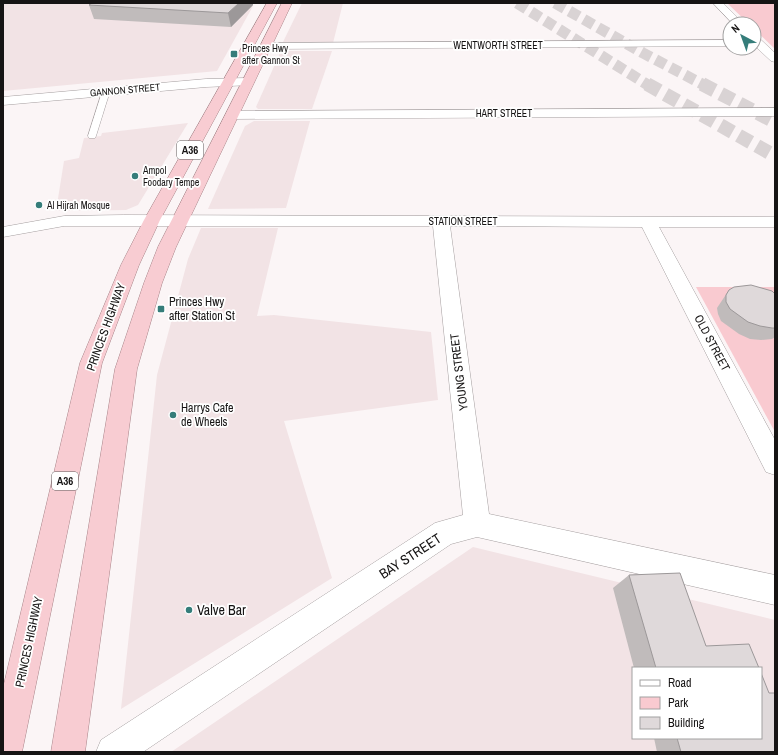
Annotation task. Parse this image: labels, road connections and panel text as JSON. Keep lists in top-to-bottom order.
{
  "streets": {
    "highway": ["A36", "PRINCES HIGHWAY"],
    "street": [
      "WENTWORTH STREET",
      "GANNON STREET",
      "HART STREET",
      "STATION STREET",
      "OLD STREET",
      "YOUNG STREET",
      "BAY STREET"
    ]
  },
  "crossings": [
    ["WENTWORTH STREET", "A36"],
    ["GANNON STREET", "A36"],
    ["GANNON STREET", "PRINCES HIGHWAY"],
    ["HART STREET", "A36"],
    ["A36", "STATION STREET"],
    ["STATION STREET", "PRINCES HIGHWAY"],
    ["STATION STREET", "OLD STREET"],
    ["STATION STREET", "YOUNG STREET"],
    ["YOUNG STREET", "BAY STREET"]
  ],
  "places": {
    "transit": ["Princes Hwy after Gannon St", "Princes Hwy after Station St"],
    "other": [
      "Ampol Foodary Tempe",
      "Al Hijrah Mosque",
      "Harrys Cafe de Wheels",
      "Valve Bar"
    ]
  },
  "legend": ["Road", "Park", "Building"],
  "north": "top left"
}
